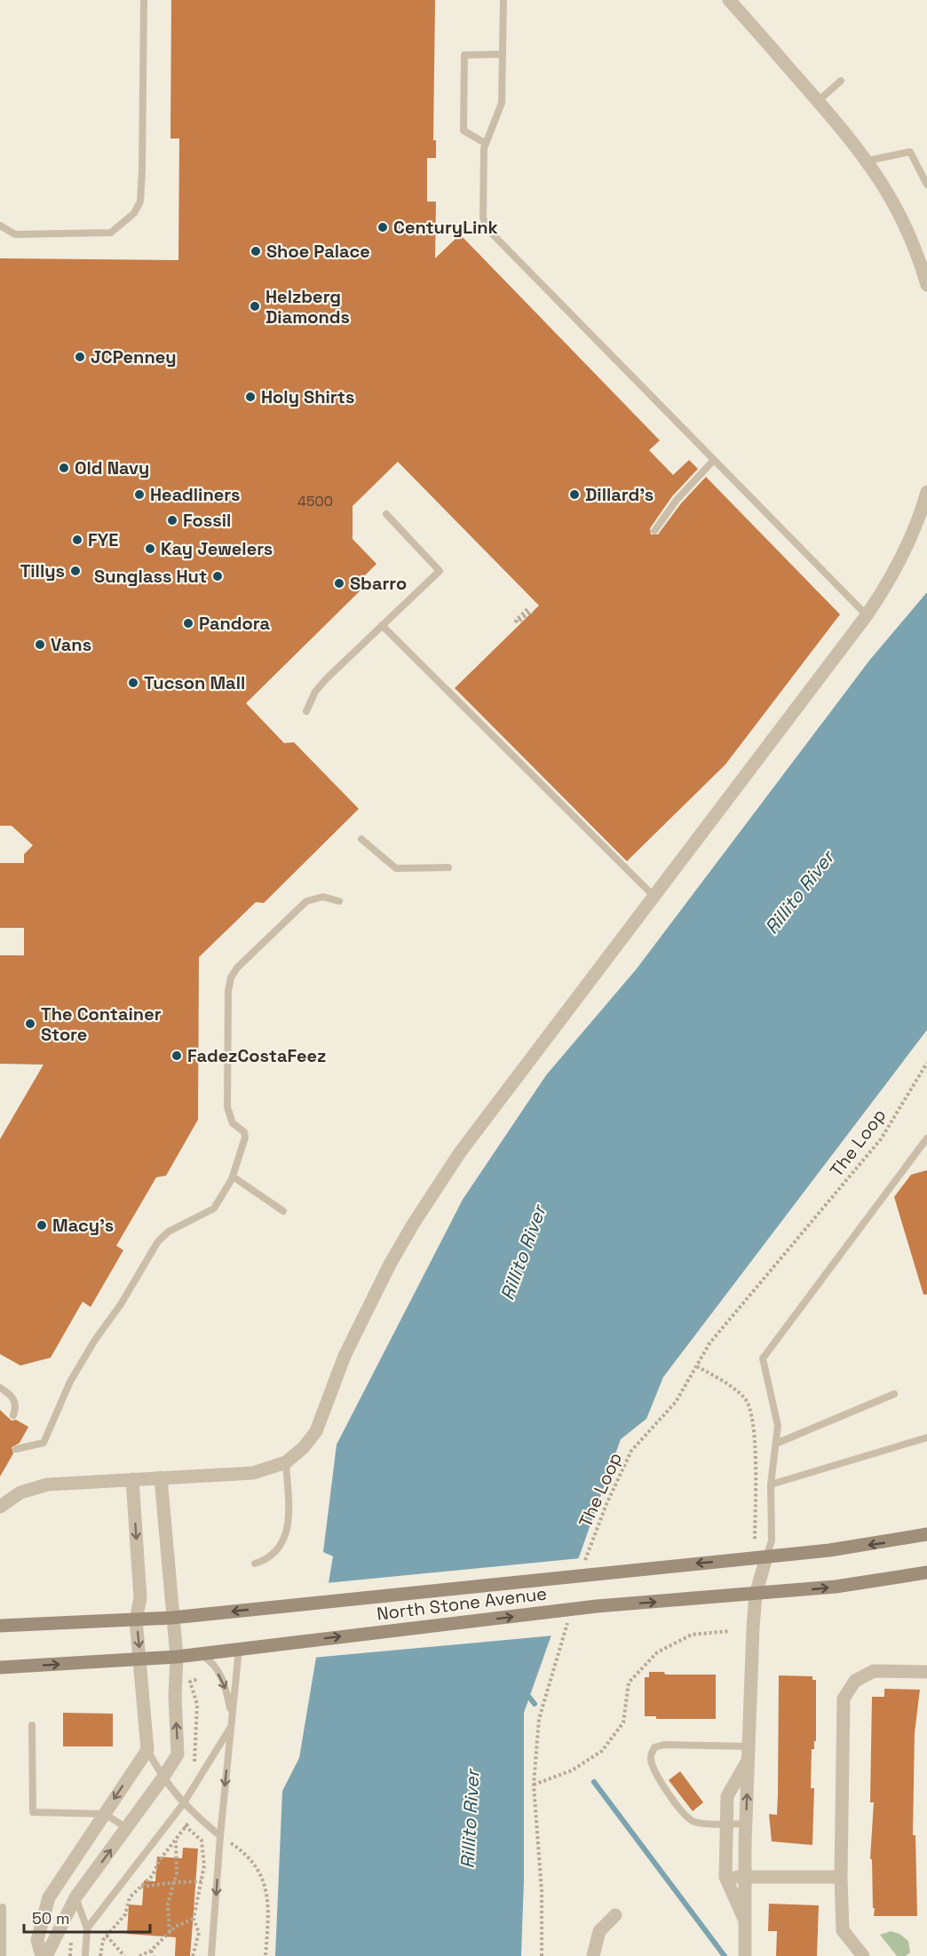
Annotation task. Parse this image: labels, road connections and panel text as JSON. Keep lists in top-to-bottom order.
{
  "streets": {
    "main road": ["North Stone Avenue"],
    "path": ["The Loop"]
  },
  "water": ["Rillito River"],
  "places": [
    "CenturyLink",
    "Shoe Palace",
    "Helzberg Diamonds",
    "JCPenney",
    "Holy Shirts",
    "Old Navy",
    "Headliners",
    "Dillard's",
    "Fossil",
    "FYE",
    "Kay Jewelers",
    "Tillys",
    "Sunglass Hut",
    "Sbarro",
    "Pandora",
    "Vans",
    "Tucson Mall",
    "The Container Store",
    "FadezCostaFeez",
    "Macy's"
  ],
  "house_numbers": ["4500"],
  "scale_bar": "50 m"
}
